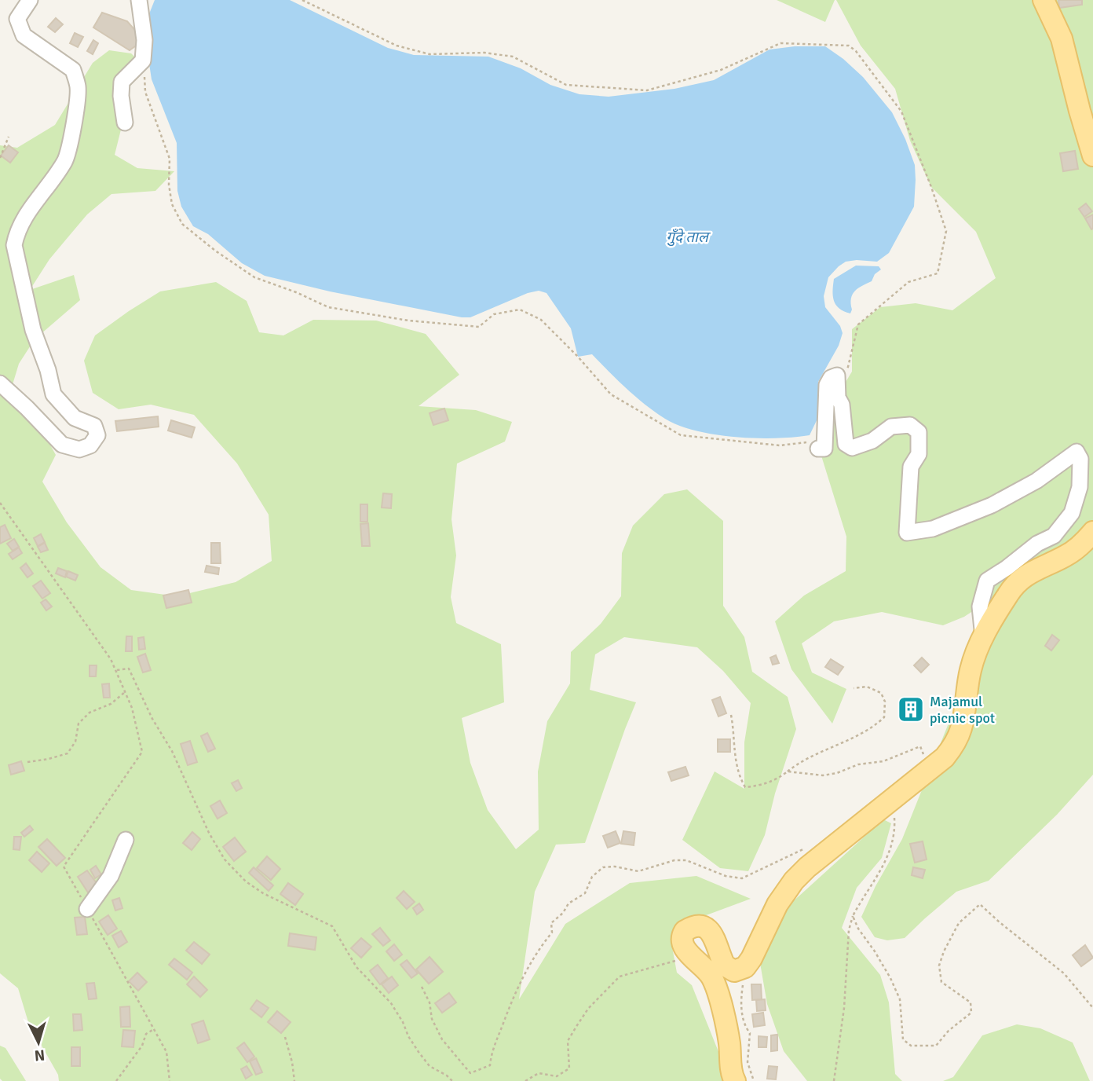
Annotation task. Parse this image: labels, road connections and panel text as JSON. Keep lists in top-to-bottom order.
{
  "water": ["गुँदे ताल"],
  "places": {
    "building": ["Majamul picnic spot"]
  },
  "north": "bottom"
}
